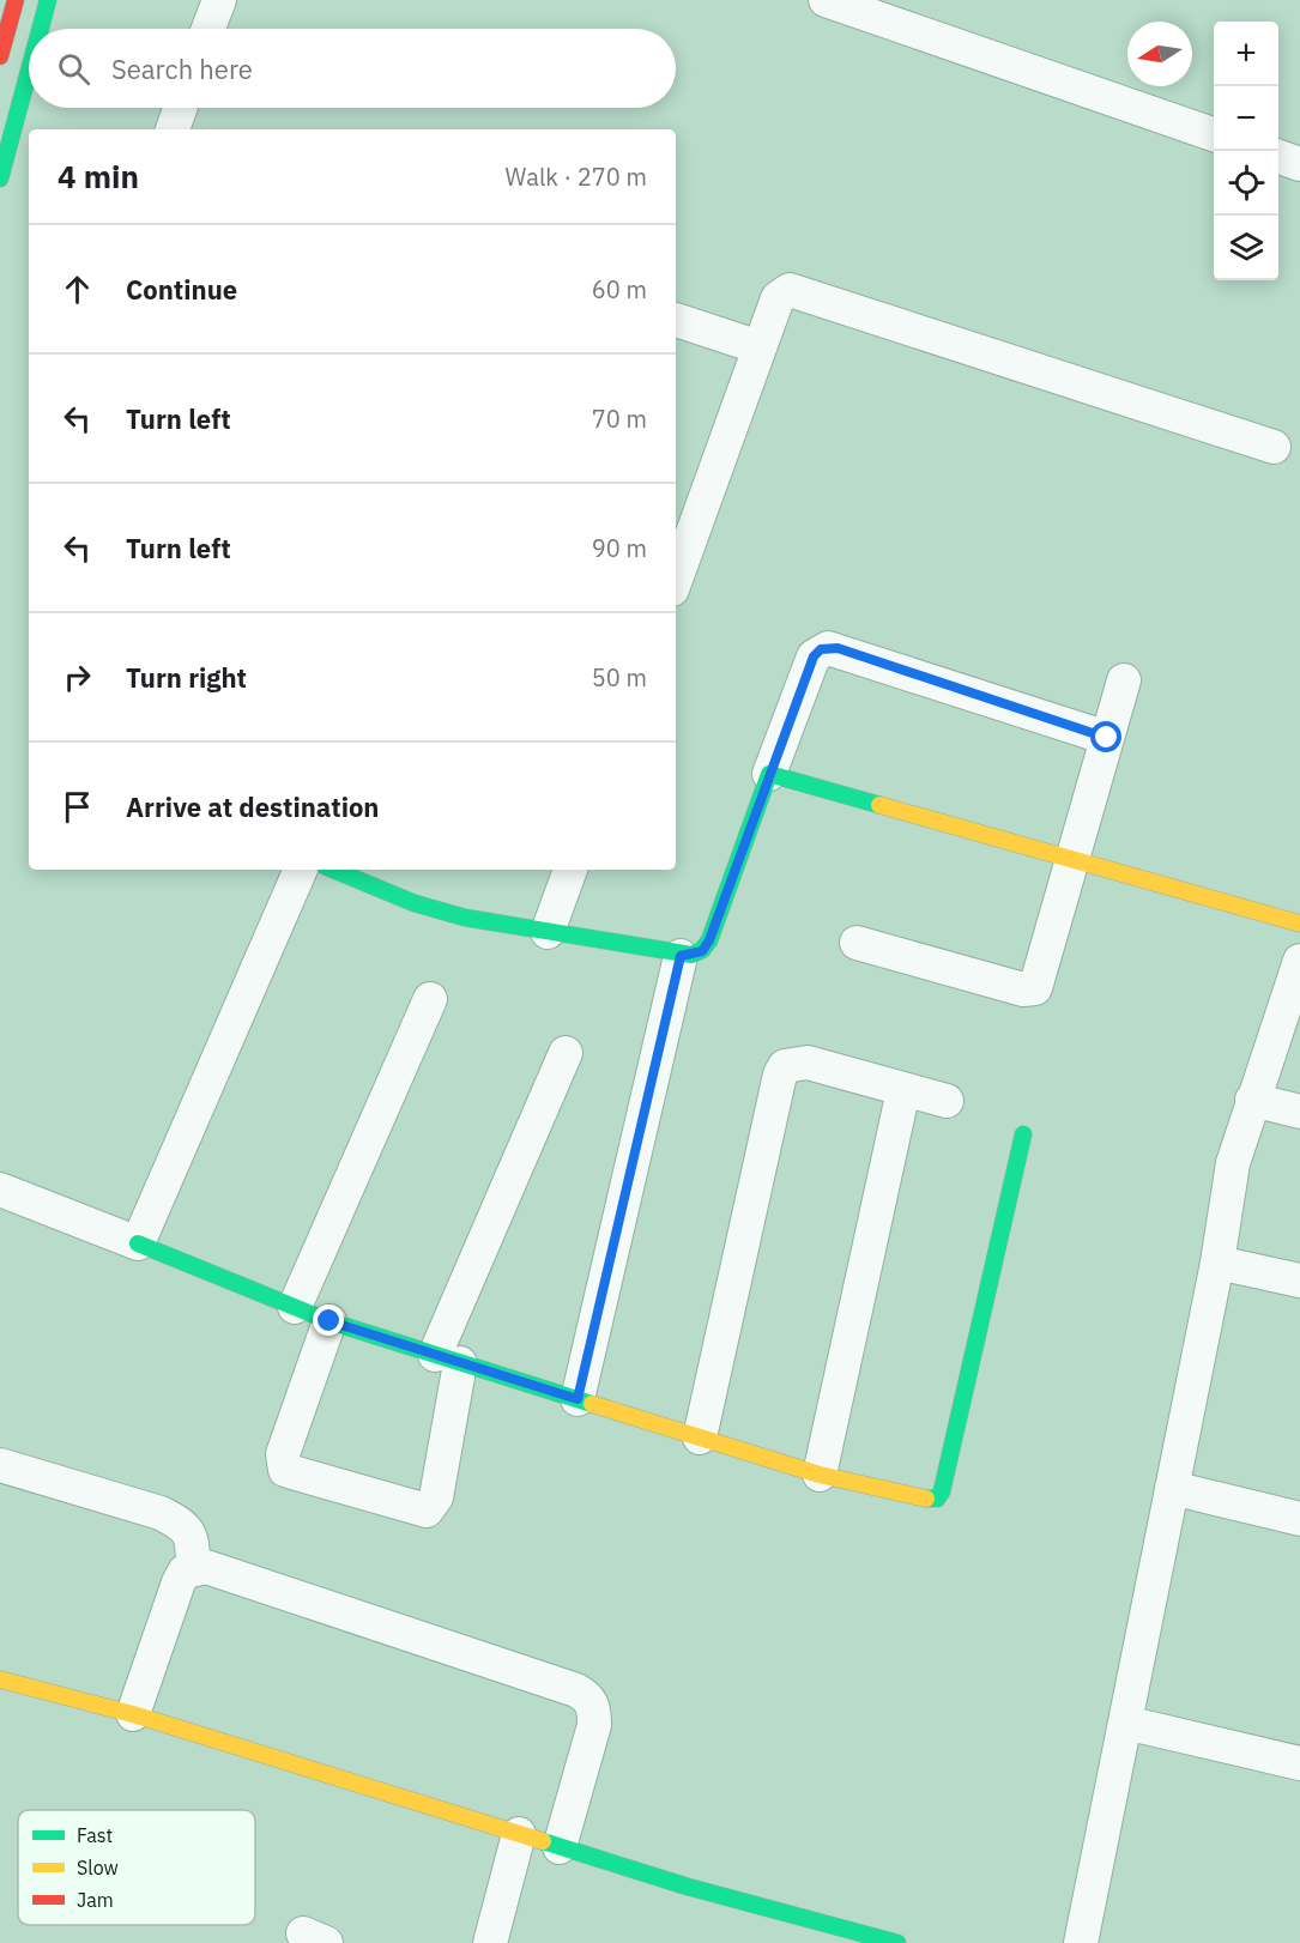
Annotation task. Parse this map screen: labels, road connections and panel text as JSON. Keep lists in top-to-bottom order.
{
  "legend": ["Fast", "Slow", "Jam"],
  "north": "left",
  "page": {
    "map_buttons": ["+", "−"],
    "search": "Search here",
    "heading": ["4 min", "Walk · 270 m"],
    "list": [
      ["Continue", "60 m"],
      ["Turn left", "70 m"],
      ["Turn left", "90 m"],
      ["Turn right", "50 m"],
      "Arrive at destination"
    ]
  }
}
